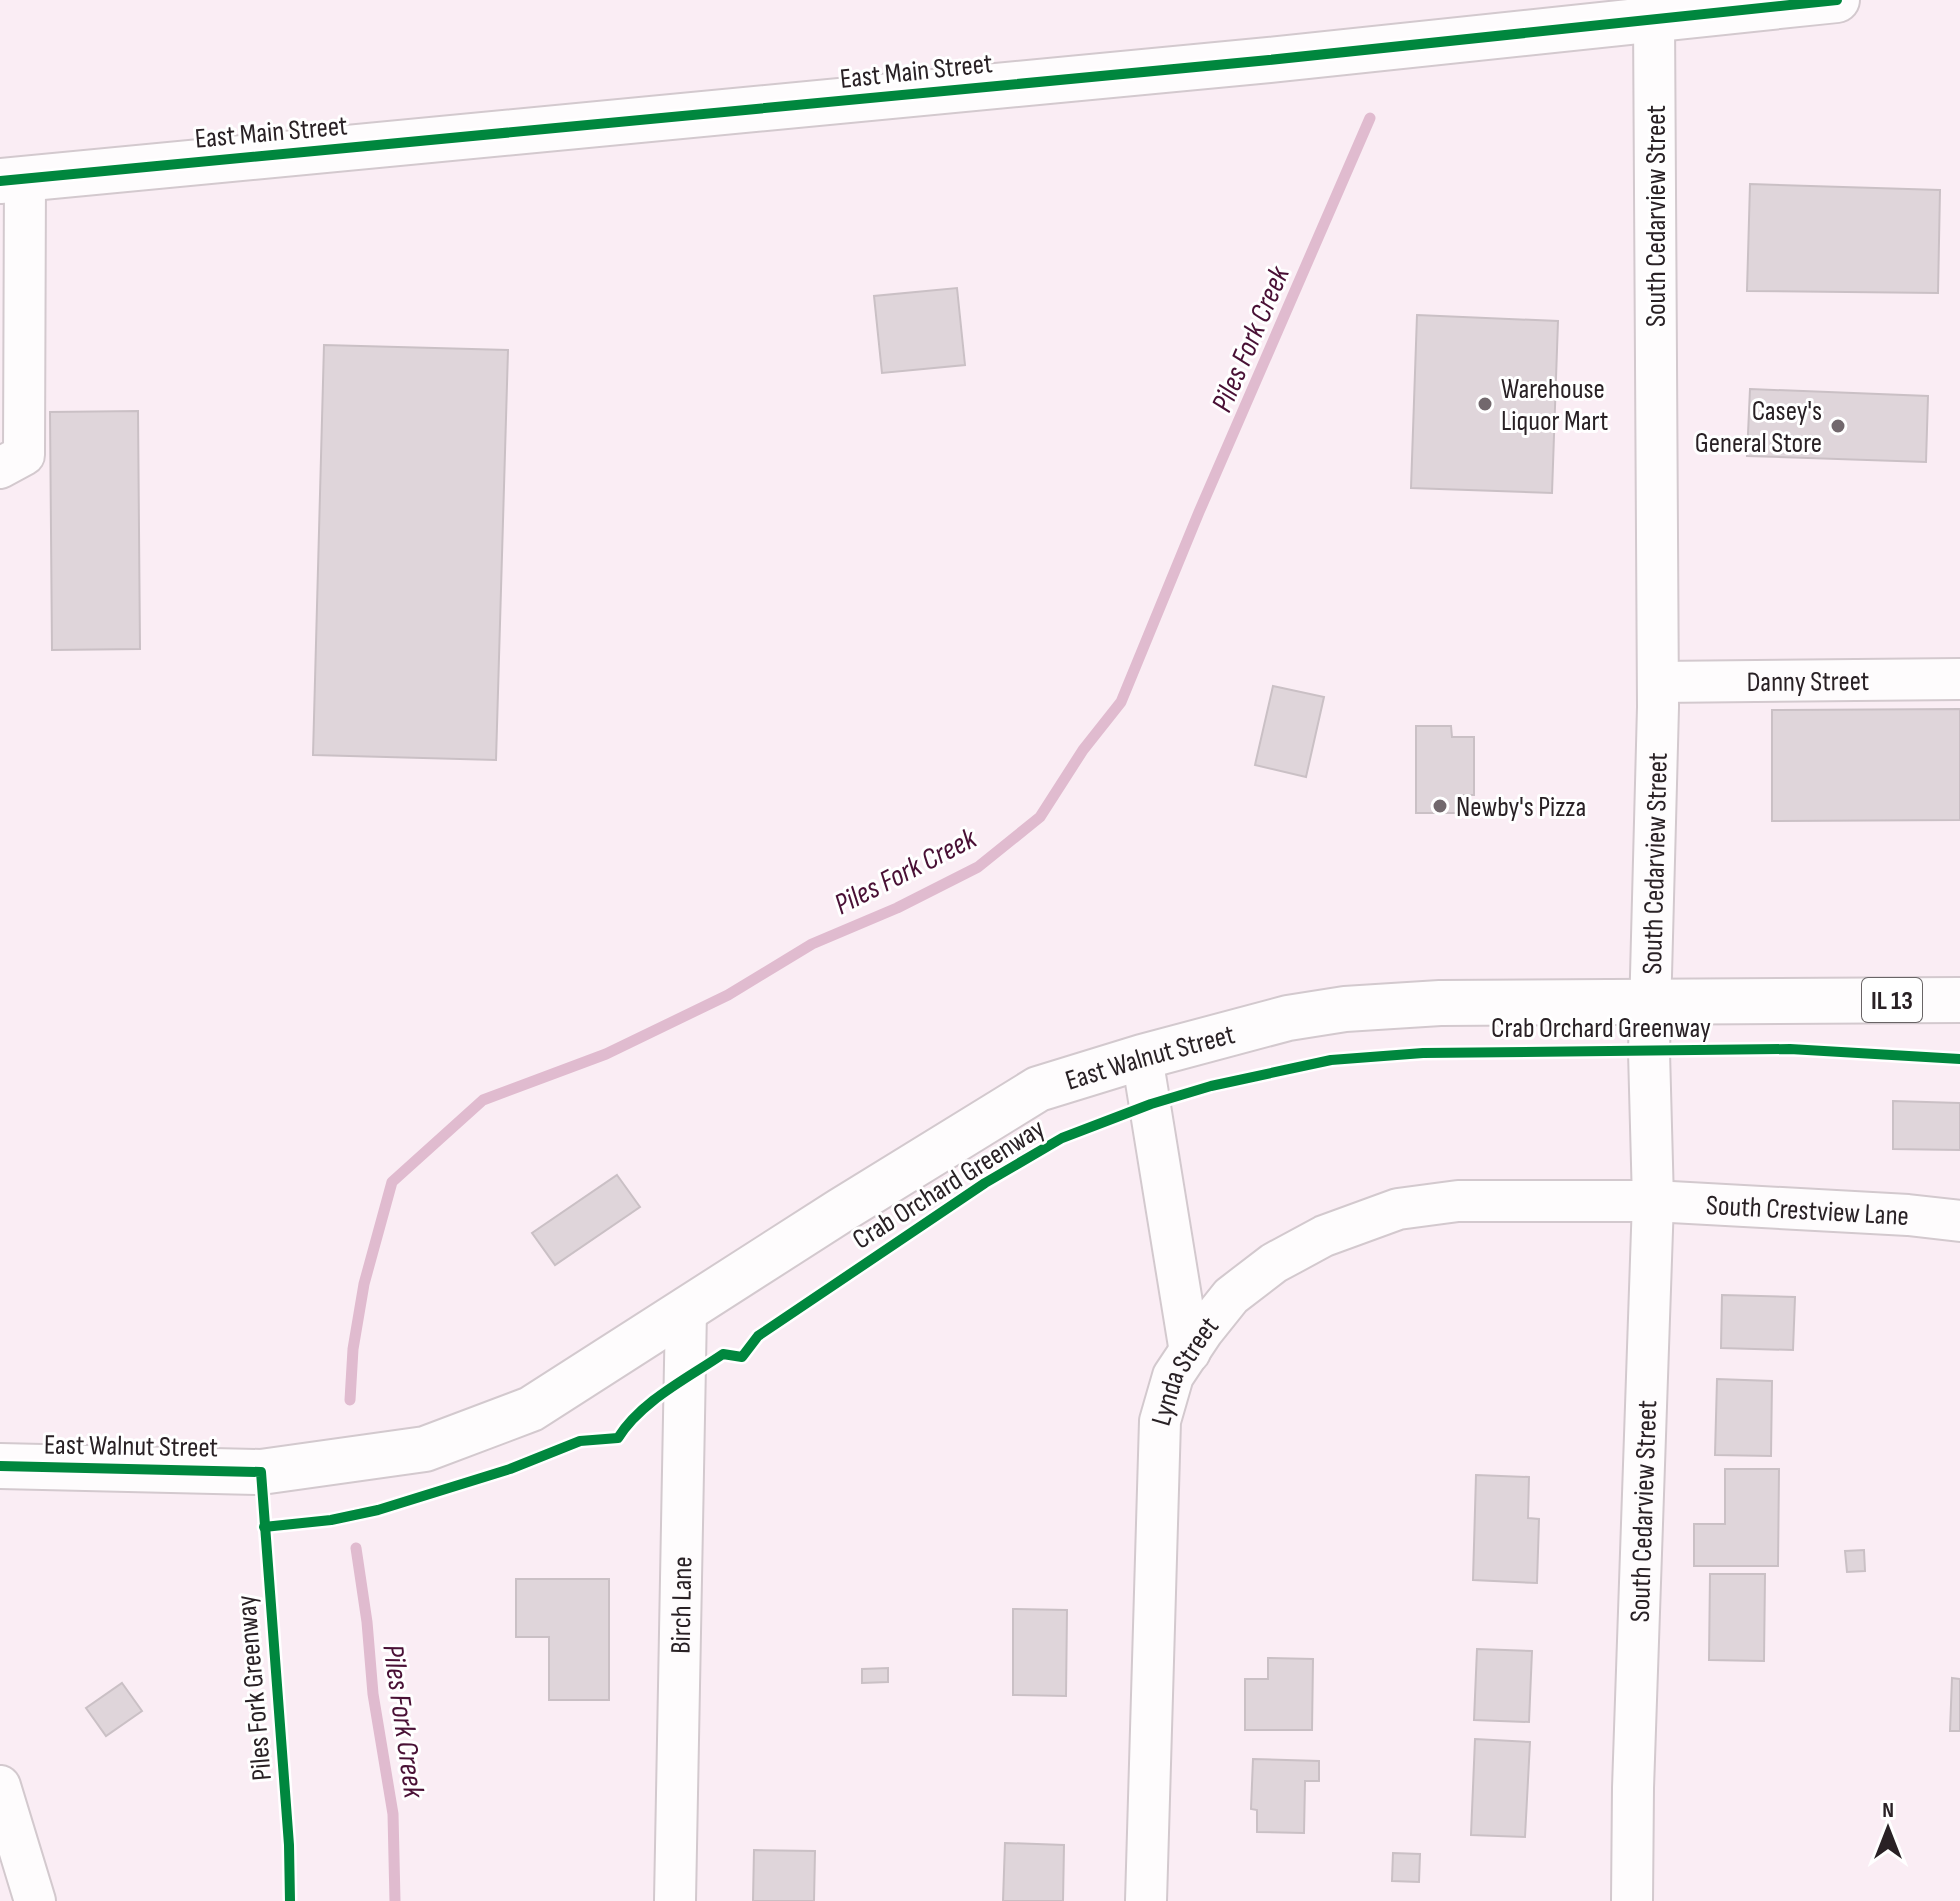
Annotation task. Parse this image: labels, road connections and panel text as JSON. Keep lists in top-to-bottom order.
{
  "streets": {
    "highway": ["East Main Street", "IL 13", "East Walnut Street"],
    "street": [
      "South Cedarview Street",
      "Danny Street",
      "South Crestview Lane",
      "Lynda Street",
      "Birch Lane"
    ],
    "cycle path": ["Crab Orchard Greenway", "Piles Fork Greenway"]
  },
  "crossings": [
    ["East Main Street", "South Cedarview Street"],
    ["South Cedarview Street", "Danny Street"],
    ["South Cedarview Street", "East Walnut Street"],
    ["South Cedarview Street", "South Crestview Lane"],
    ["South Cedarview Street", "Lynda Street"],
    ["East Walnut Street", "Birch Lane"],
    ["South Crestview Lane", "Lynda Street"]
  ],
  "water": ["Piles Fork Creek"],
  "places": ["Warehouse Liquor Mart", "Casey's General Store", "Newby's Pizza"],
  "north": "top"
}
